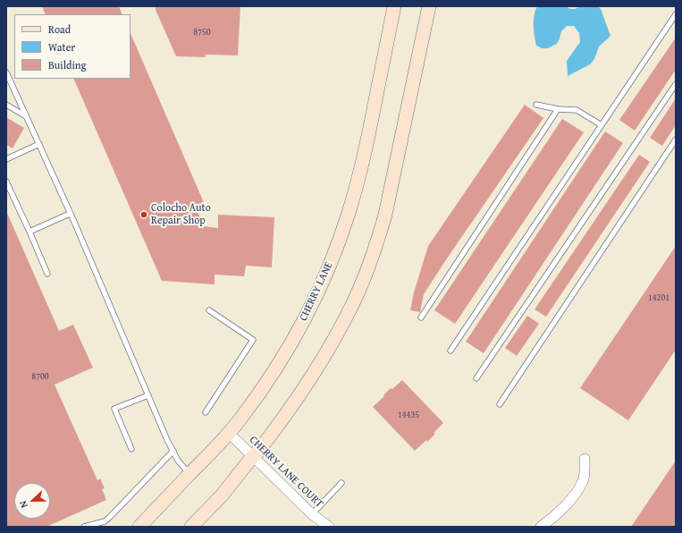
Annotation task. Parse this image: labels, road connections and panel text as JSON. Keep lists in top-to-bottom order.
{
  "streets": {
    "main road": ["CHERRY LANE"],
    "street": ["CHERRY LANE COURT"]
  },
  "crossings": [
    ["CHERRY LANE", "CHERRY LANE COURT"]
  ],
  "places": ["Colocho Auto Repair Shop"],
  "house_numbers": [
    "8750",
    "14201",
    "8700",
    "14435"
  ],
  "legend": ["Road", "Water", "Building"],
  "north": "left"
}
